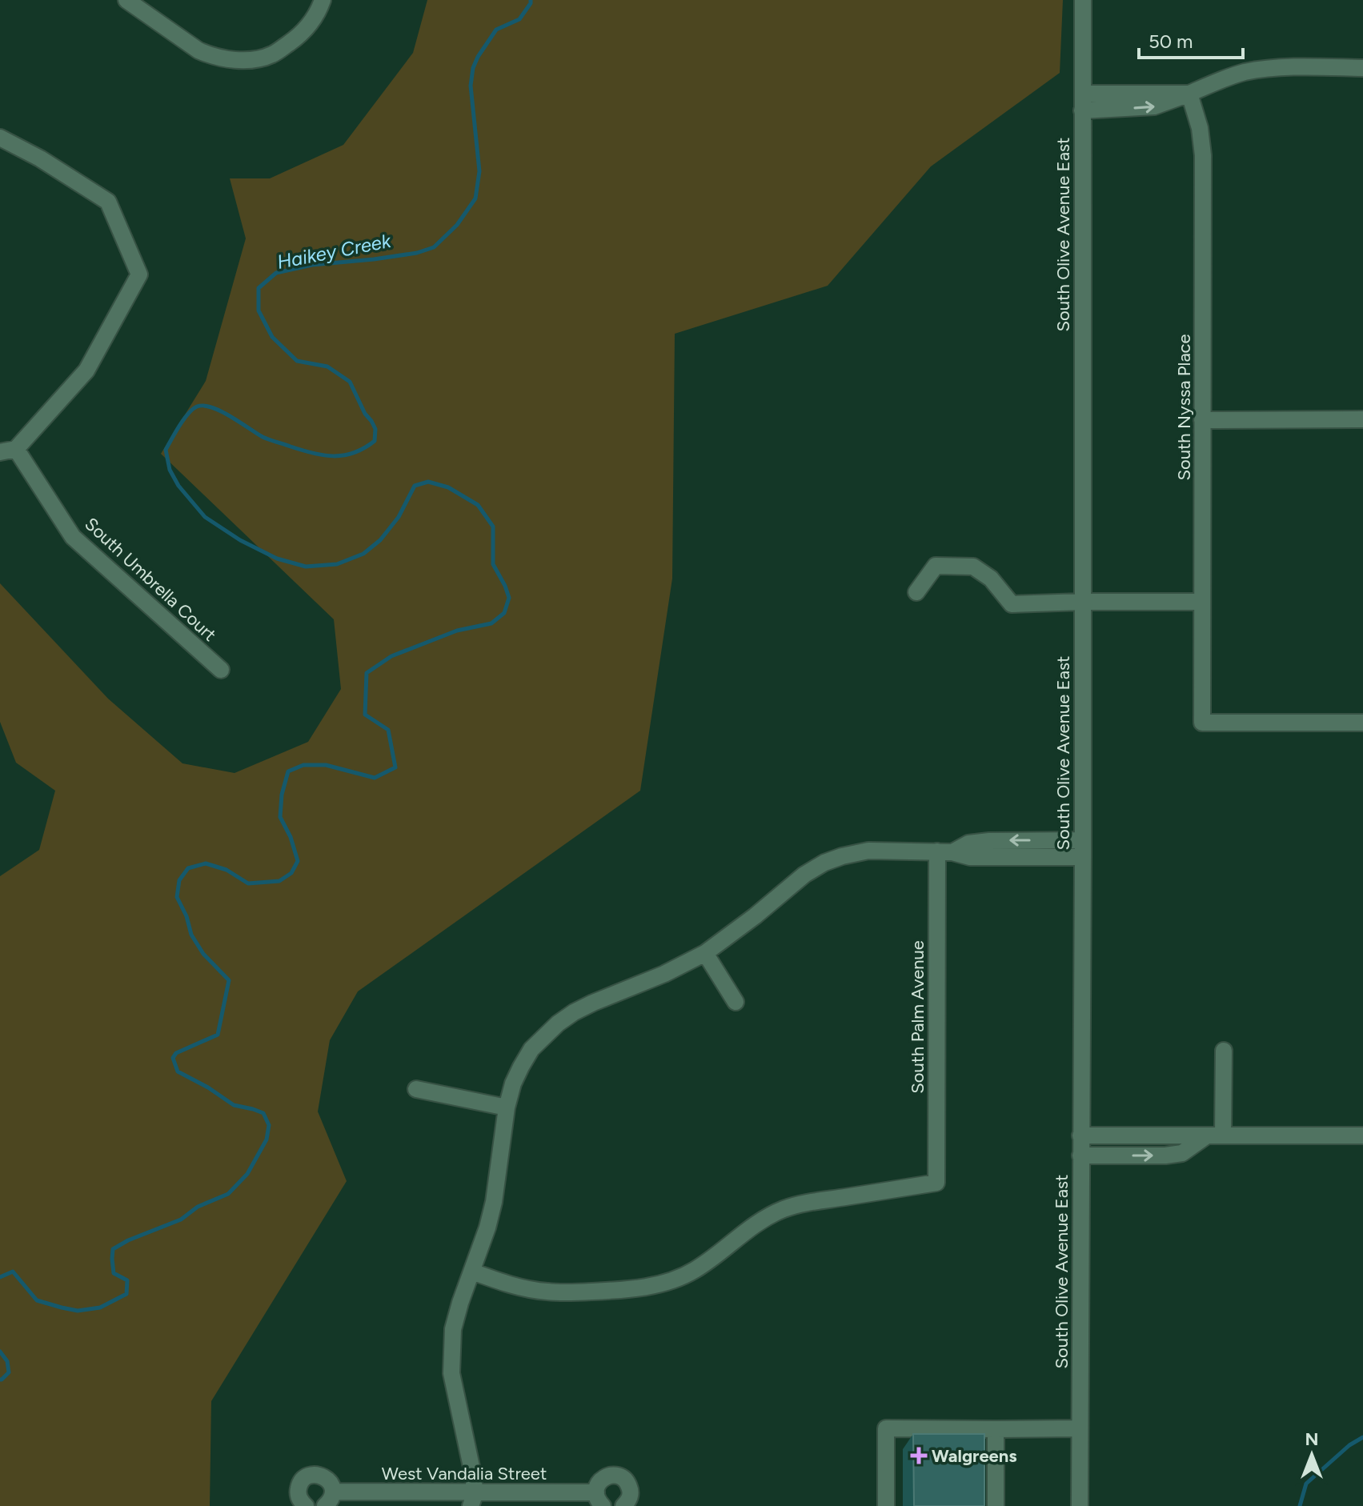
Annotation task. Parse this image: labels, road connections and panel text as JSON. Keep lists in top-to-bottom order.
{
  "streets": {
    "street": [
      "South Olive Avenue East",
      "South Nyssa Place",
      "South Umbrella Court",
      "South Palm Avenue",
      "West Vandalia Street"
    ]
  },
  "water": ["Haikey Creek"],
  "places": {
    "health": ["Walgreens"]
  },
  "scale_bar": "50 m",
  "north": "top"
}
